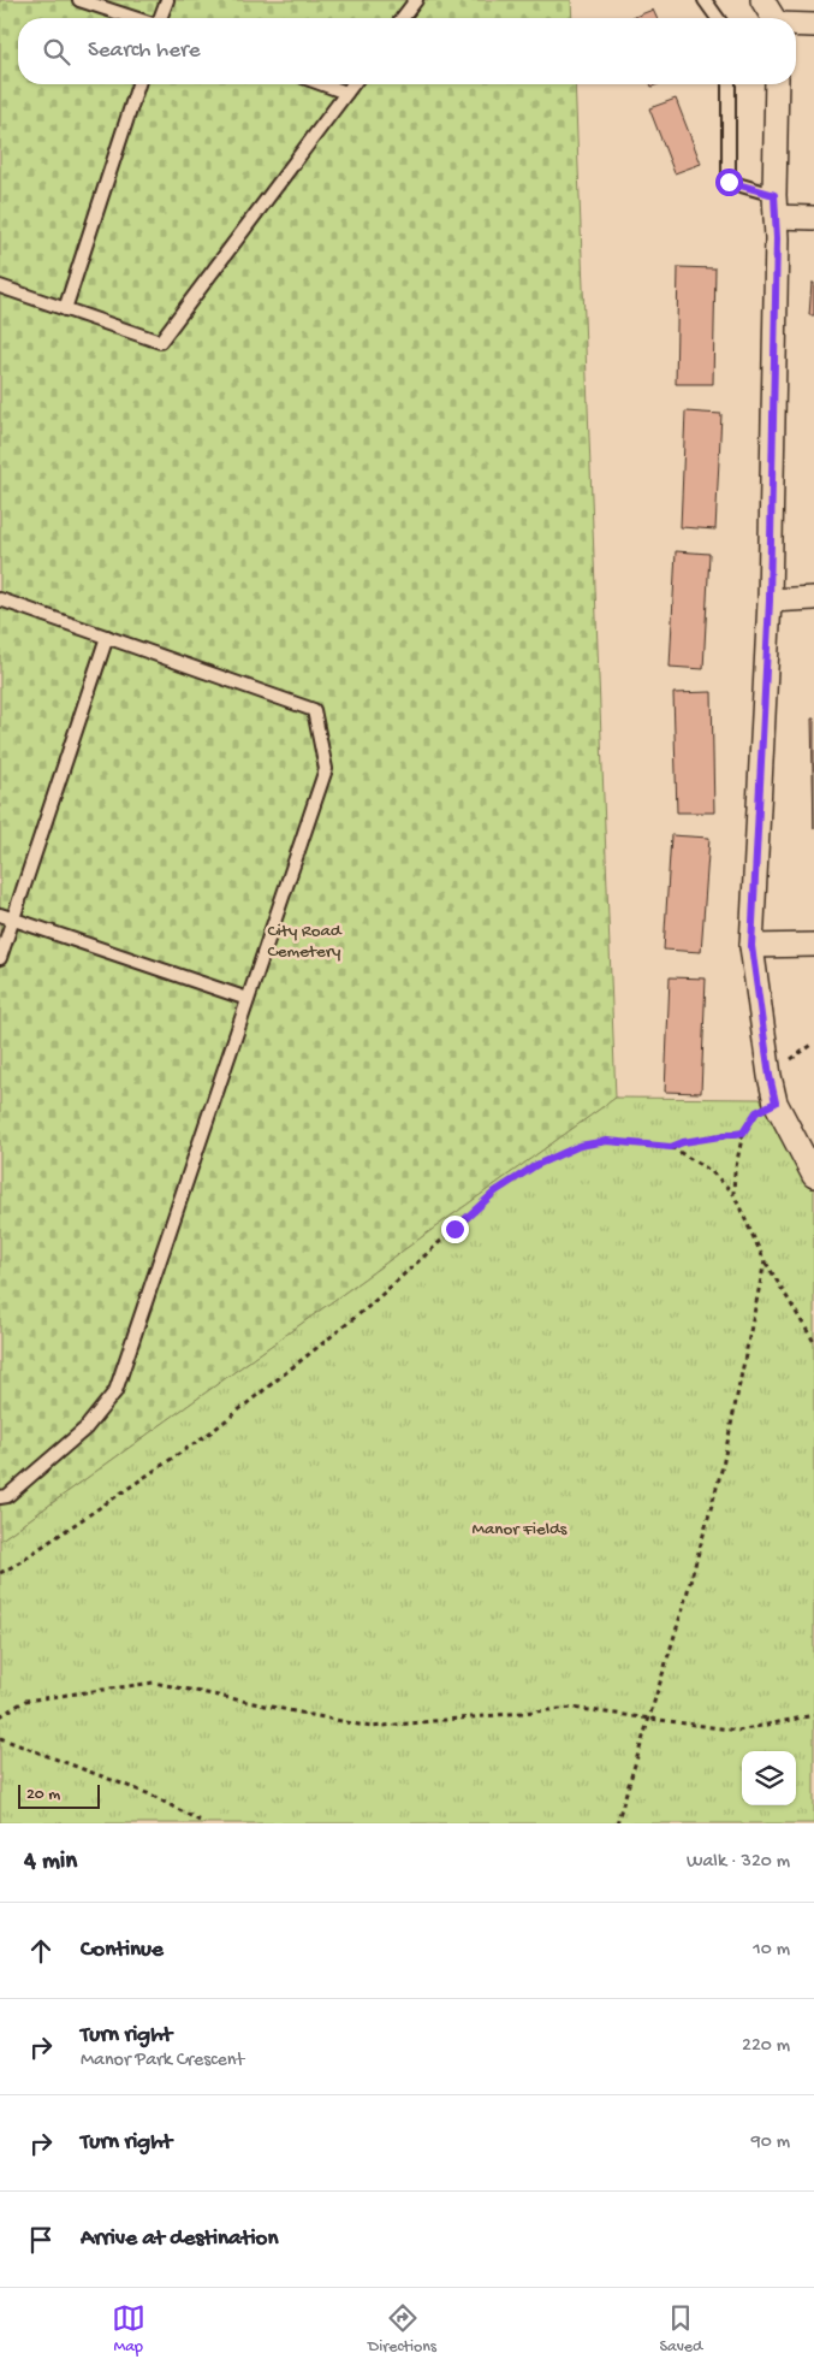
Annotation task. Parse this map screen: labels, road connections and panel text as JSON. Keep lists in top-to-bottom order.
{
  "parks": ["City Road Cemetery", "Manor Fields"],
  "scale_bar": "20 m",
  "page": {
    "search": "Search here",
    "scale": "20 m",
    "heading": ["4 min", "Walk · 320 m"],
    "list": [
      ["Continue", "10 m"],
      ["Turn right", "Manor Park Crescent", "220 m"],
      ["Turn right", "90 m"],
      "Arrive at destination"
    ],
    "nav": ["Map", "Directions", "Saved"]
  }
}
